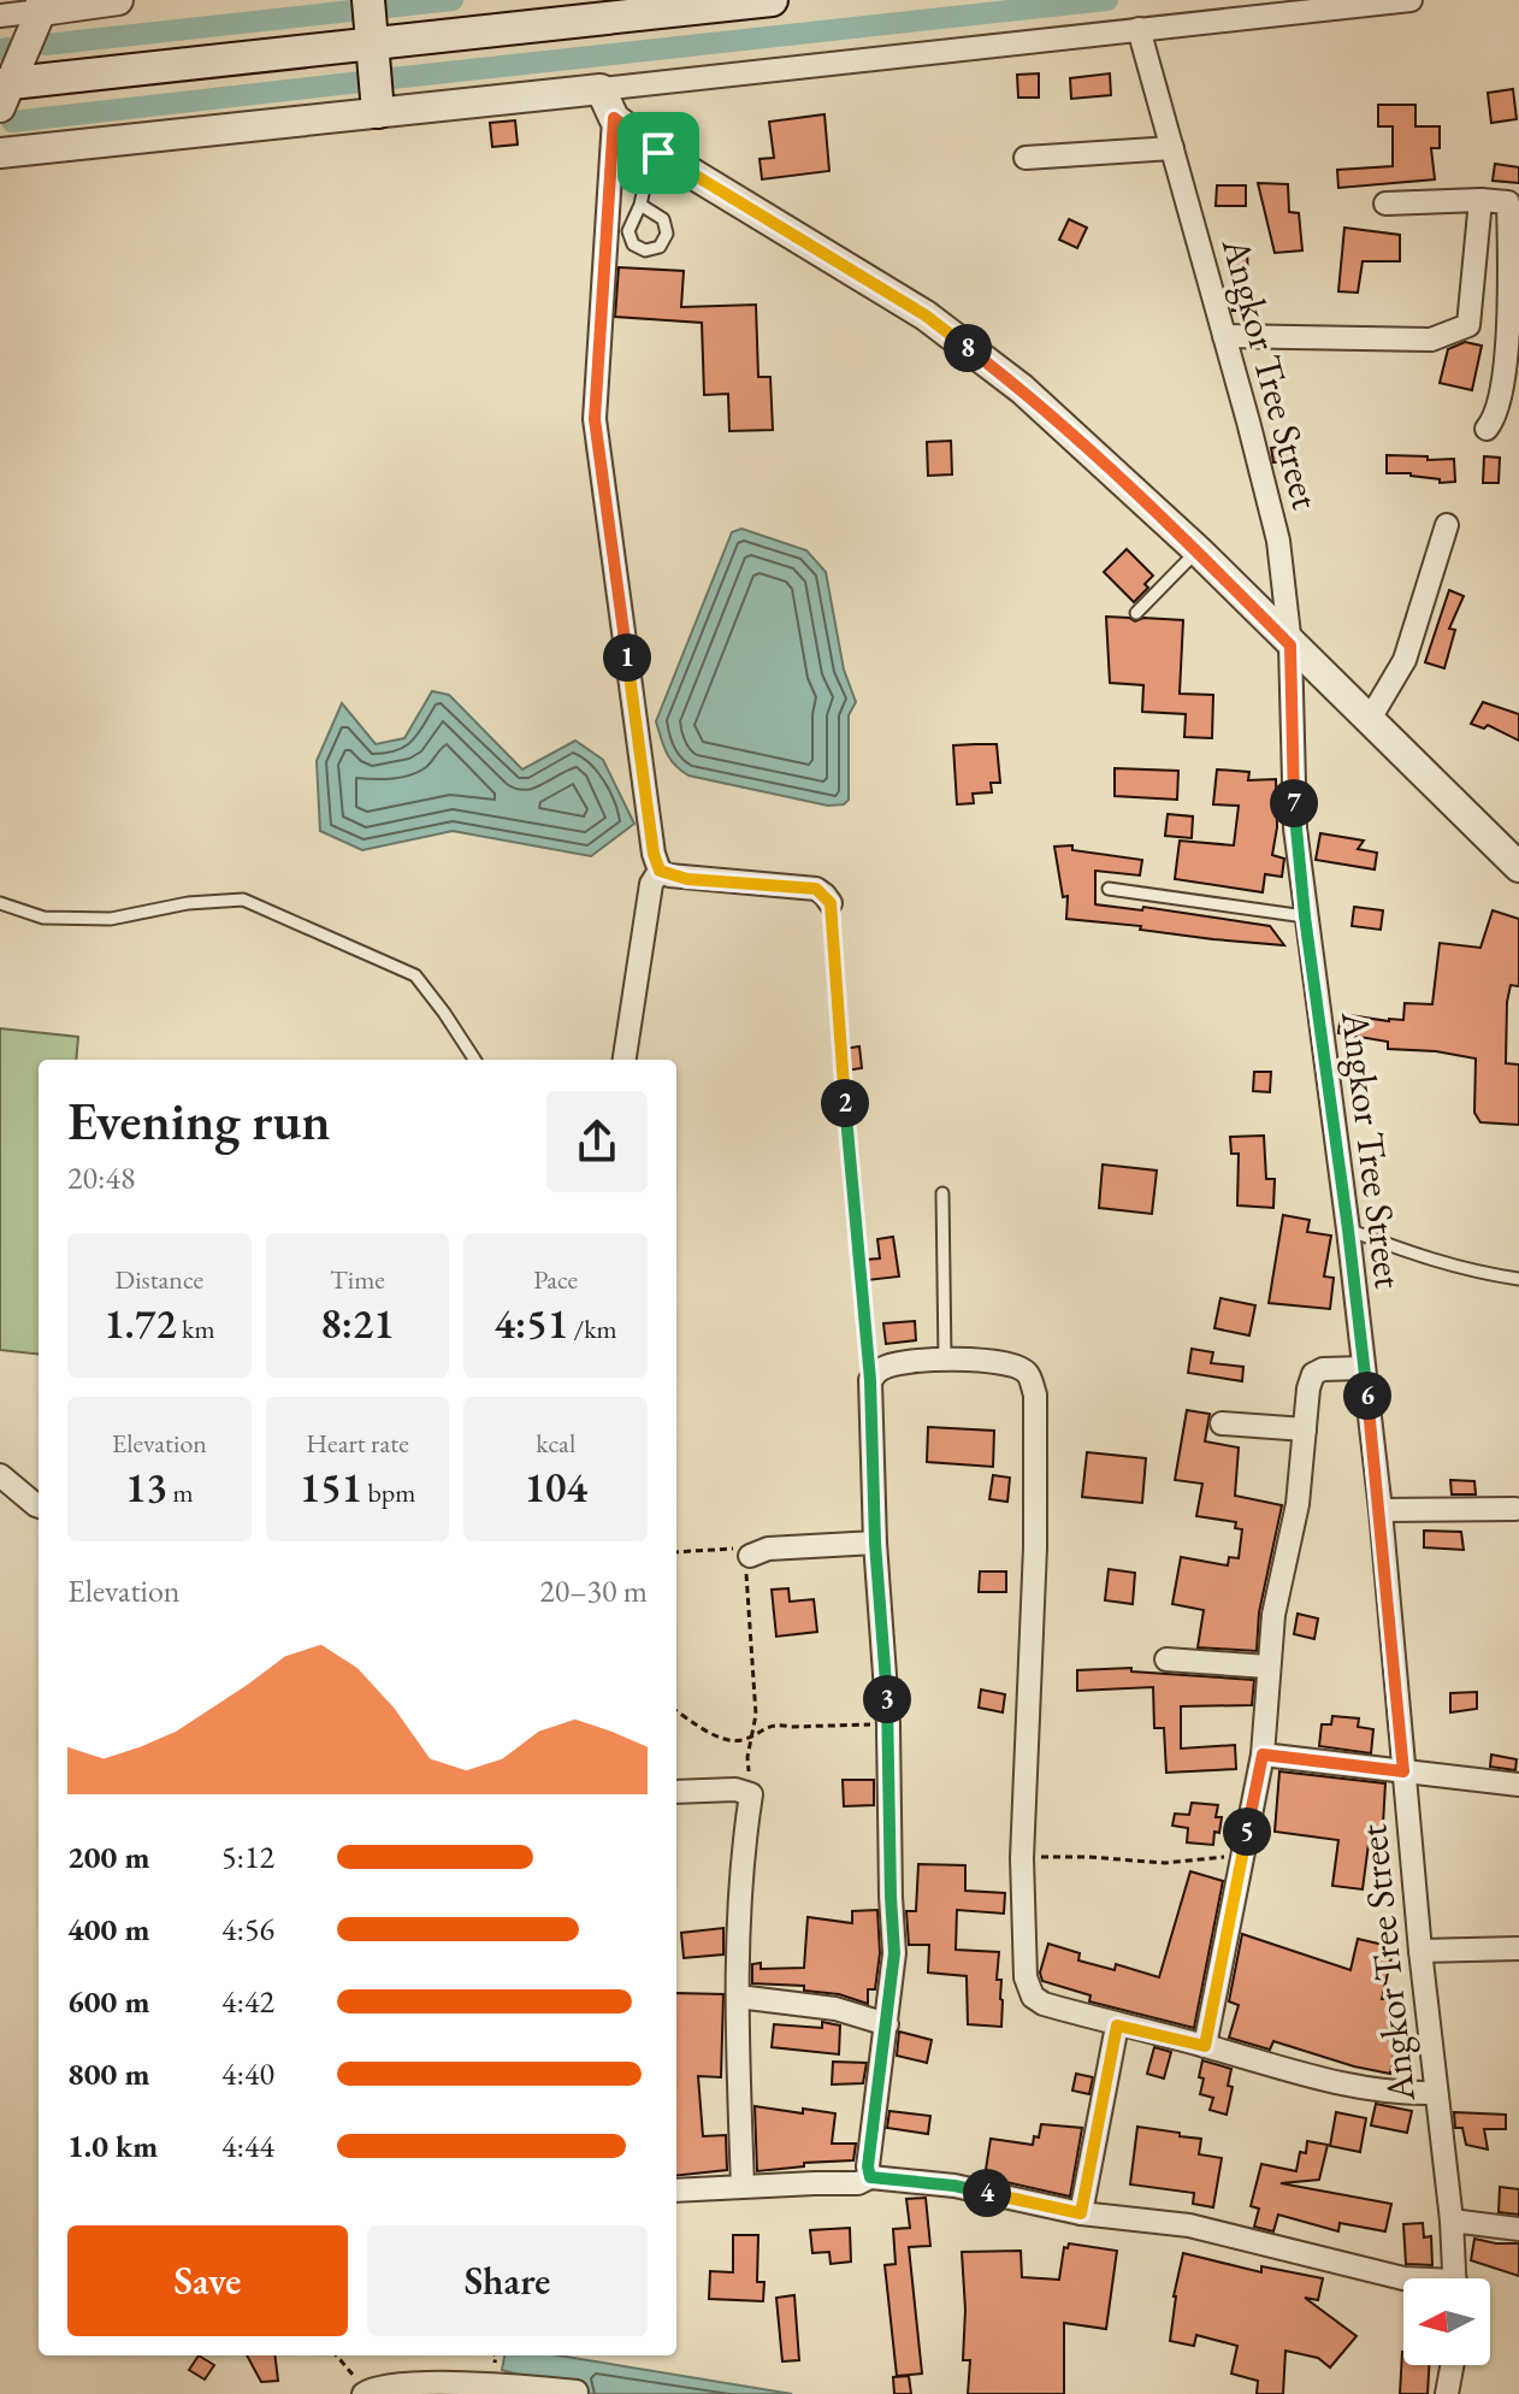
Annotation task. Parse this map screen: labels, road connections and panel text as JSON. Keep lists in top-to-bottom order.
{
  "streets": {
    "street": ["Angkor Tree Street"]
  },
  "north": "left",
  "page": {
    "pins": [
      "8",
      "1",
      "7",
      "2",
      "6",
      "3",
      "5",
      "4"
    ],
    "heading": ["Evening run", "20:48"],
    "stats": [
      ["Distance", "1.72 km"],
      ["Time", "8:21"],
      ["Pace", "4:51 /km"],
      ["Elevation", "13 m"],
      ["Heart rate", "151 bpm"],
      ["kcal", "104"]
    ],
    "chart": ["Elevation", "20–30 m"],
    "list": [
      {
        "name": "200 m",
        "note": "5:12"
      },
      {
        "name": "400 m",
        "note": "4:56"
      },
      {
        "name": "600 m",
        "note": "4:42"
      },
      {
        "name": "800 m",
        "note": "4:40"
      },
      {
        "name": "1.0 km",
        "note": "4:44"
      }
    ],
    "buttons": ["Save", "Share"]
  }
}
